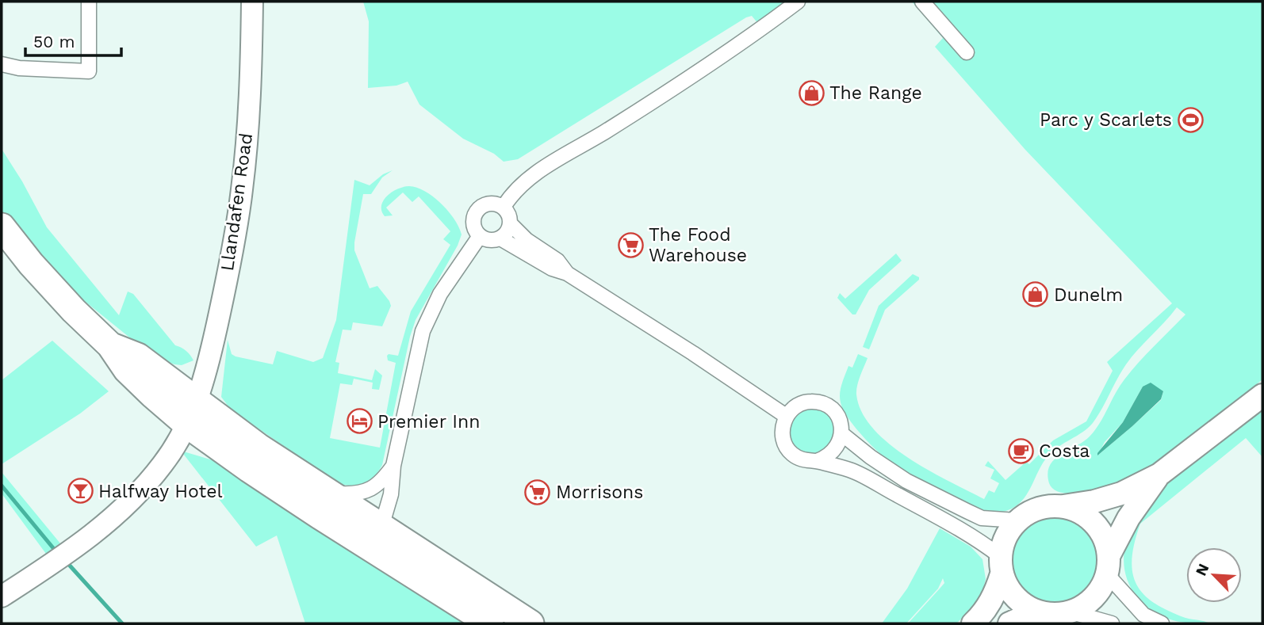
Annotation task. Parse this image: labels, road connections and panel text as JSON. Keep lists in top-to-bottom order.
{
  "streets": {
    "main road": ["Llandafen Road"]
  },
  "places": {
    "shop": ["The Range", "Dunelm"],
    "sports": ["Parc y Scarlets"],
    "supermarket": ["The Food Warehouse", "Morrisons"],
    "hotel": ["Premier Inn"],
    "cafe": ["Costa"],
    "bar": ["Halfway Hotel"]
  },
  "scale_bar": "50 m",
  "north": "top left"
}
